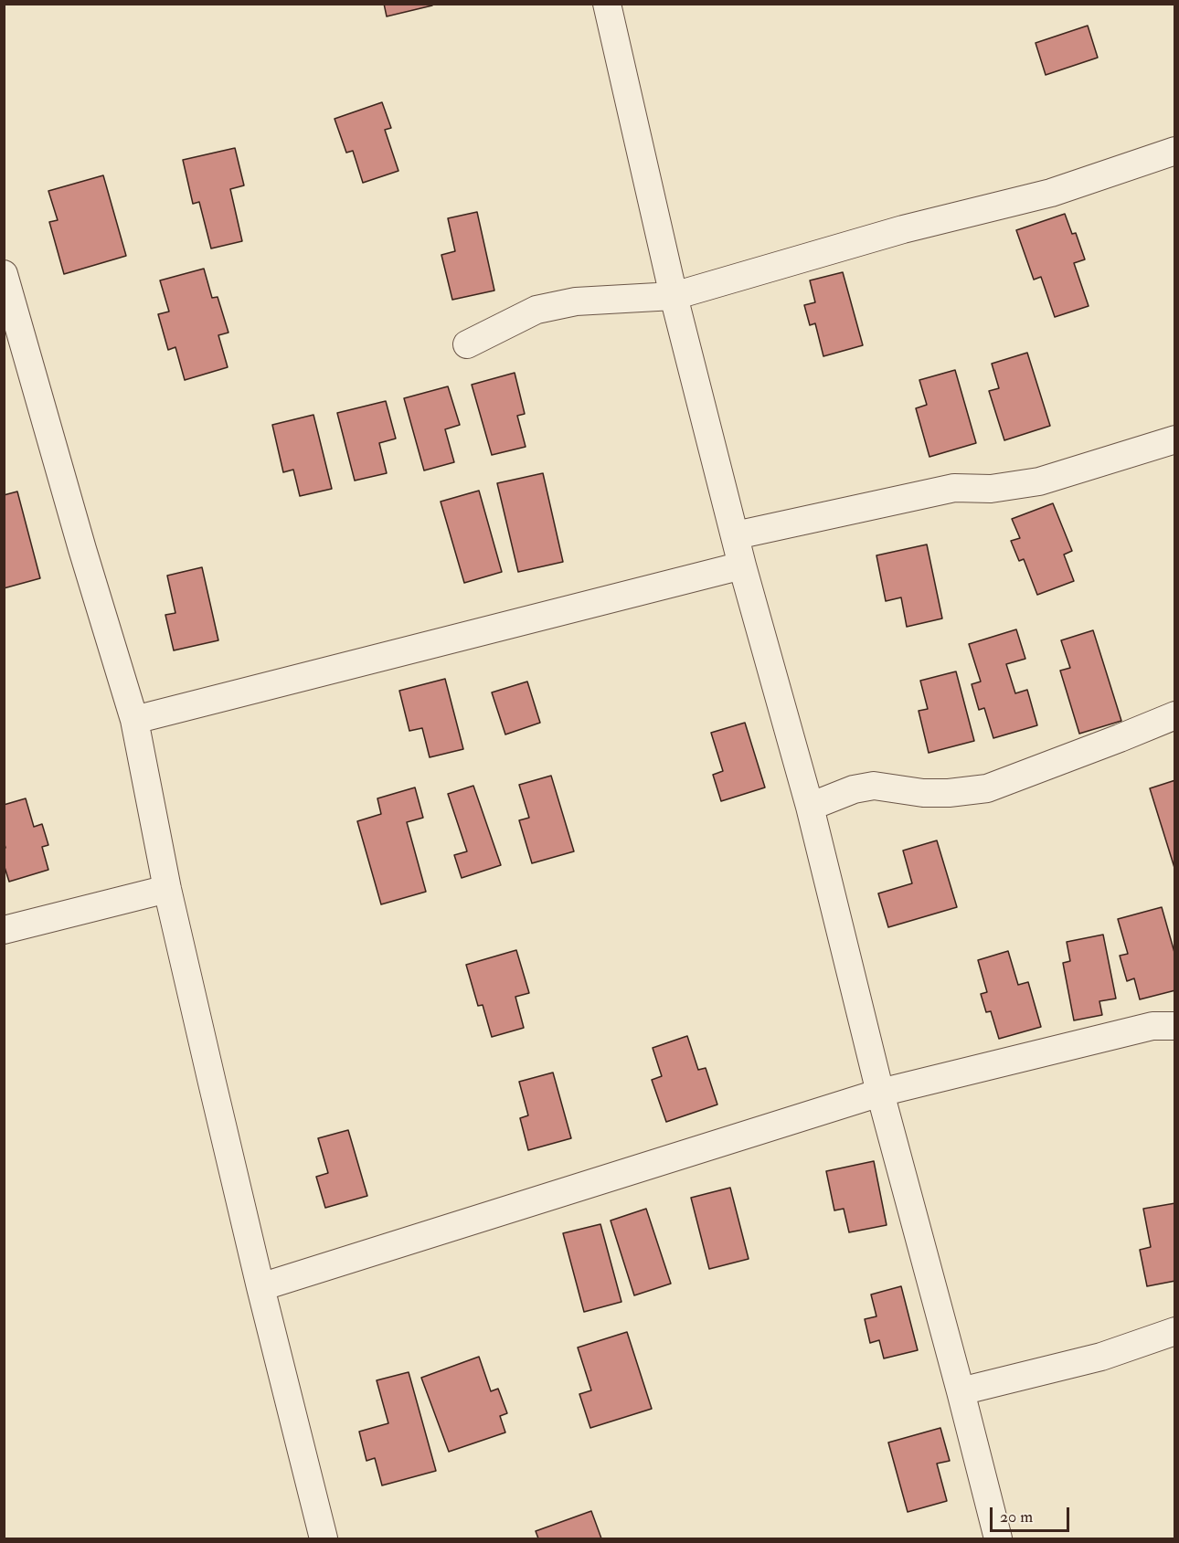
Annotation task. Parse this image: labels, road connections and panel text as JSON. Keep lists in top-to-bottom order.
{
  "scale_bar": "20 m"
}
